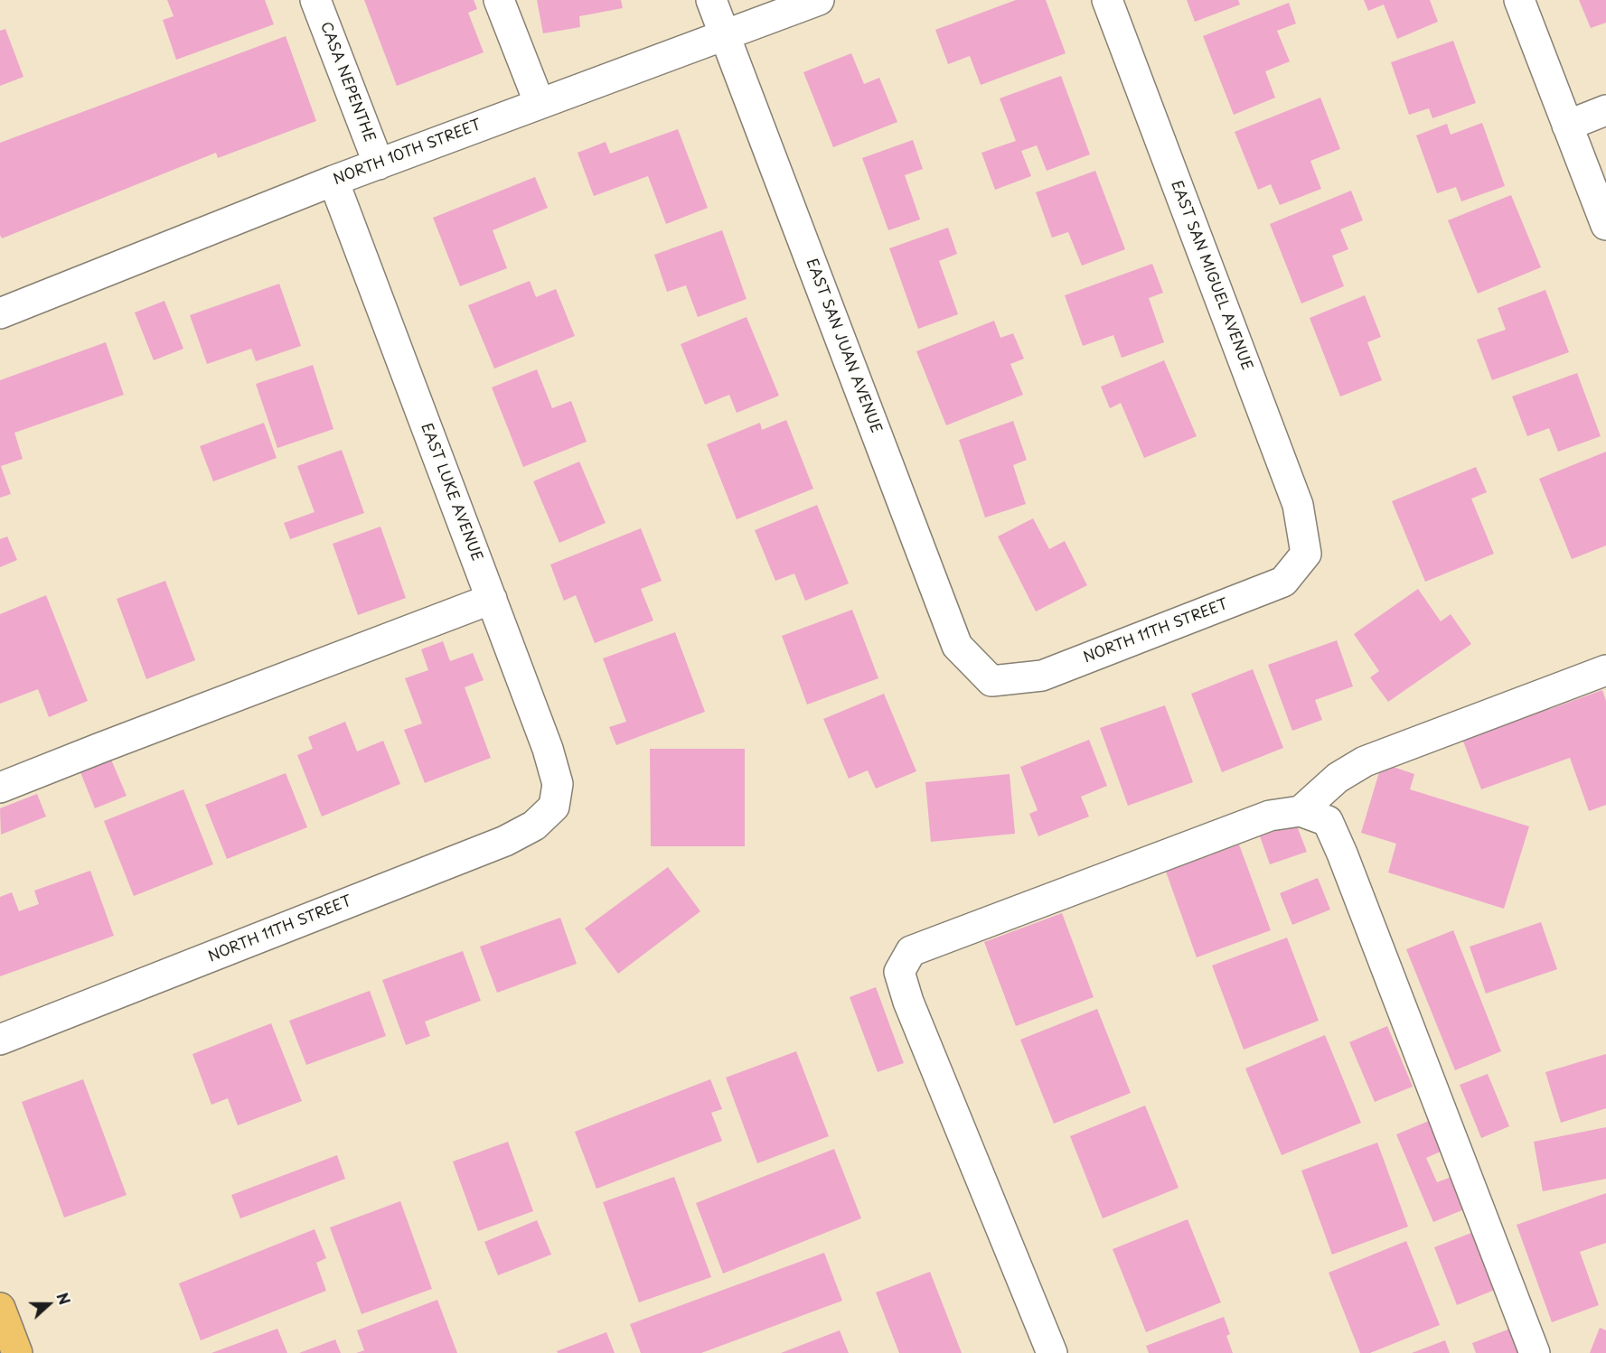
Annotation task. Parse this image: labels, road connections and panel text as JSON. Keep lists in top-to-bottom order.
{
  "streets": {
    "street": [
      "CASA NEPENTHE",
      "NORTH 10TH STREET",
      "EAST SAN MIGUEL AVENUE",
      "EAST SAN JUAN AVENUE",
      "EAST LUKE AVENUE",
      "NORTH 11TH STREET"
    ]
  },
  "crossings": [
    ["CASA NEPENTHE", "NORTH 10TH STREET"],
    ["NORTH 10TH STREET", "EAST SAN JUAN AVENUE"],
    ["NORTH 10TH STREET", "EAST LUKE AVENUE"],
    ["EAST SAN MIGUEL AVENUE", "NORTH 11TH STREET"],
    ["EAST SAN JUAN AVENUE", "NORTH 11TH STREET"],
    ["EAST LUKE AVENUE", "NORTH 11TH STREET"]
  ],
  "north": "right"
}
